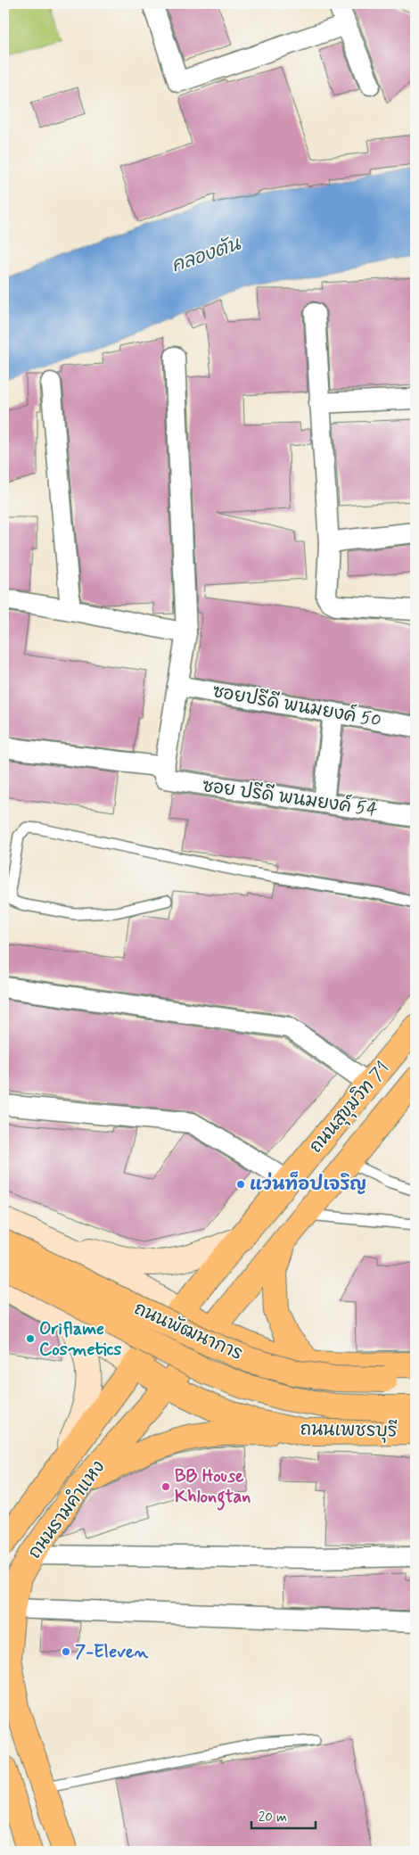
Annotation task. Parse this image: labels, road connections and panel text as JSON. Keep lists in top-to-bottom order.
{
  "streets": {
    "main road": [
      "ถนนสุขุมวิท 71",
      "ถนนพัฒนาการ",
      "ถนนเพชรบุรี",
      "ถนนรามคำแหง"
    ],
    "street": ["ซอยปรีดี พนมยงค์ 50", "ซอย ปรีดี พนมยงค์ 54"]
  },
  "crossings": [
    ["ถนนสุขุมวิท 71", "ถนนพัฒนาการ"],
    ["ถนนสุขุมวิท 71", "ถนนรามคำแหง"],
    ["ถนนพัฒนาการ", "ถนนเพชรบุรี"],
    ["ถนนพัฒนาการ", "ถนนรามคำแหง"],
    ["ถนนเพชรบุรี", "ถนนรามคำแหง"]
  ],
  "water": ["คลองตัน"],
  "places": [
    "แว่นท็อปเจริญ",
    "Oriflame Cosmetics",
    "BB House Khlongtan",
    "7-Eleven"
  ],
  "scale_bar": "20 m"
}
